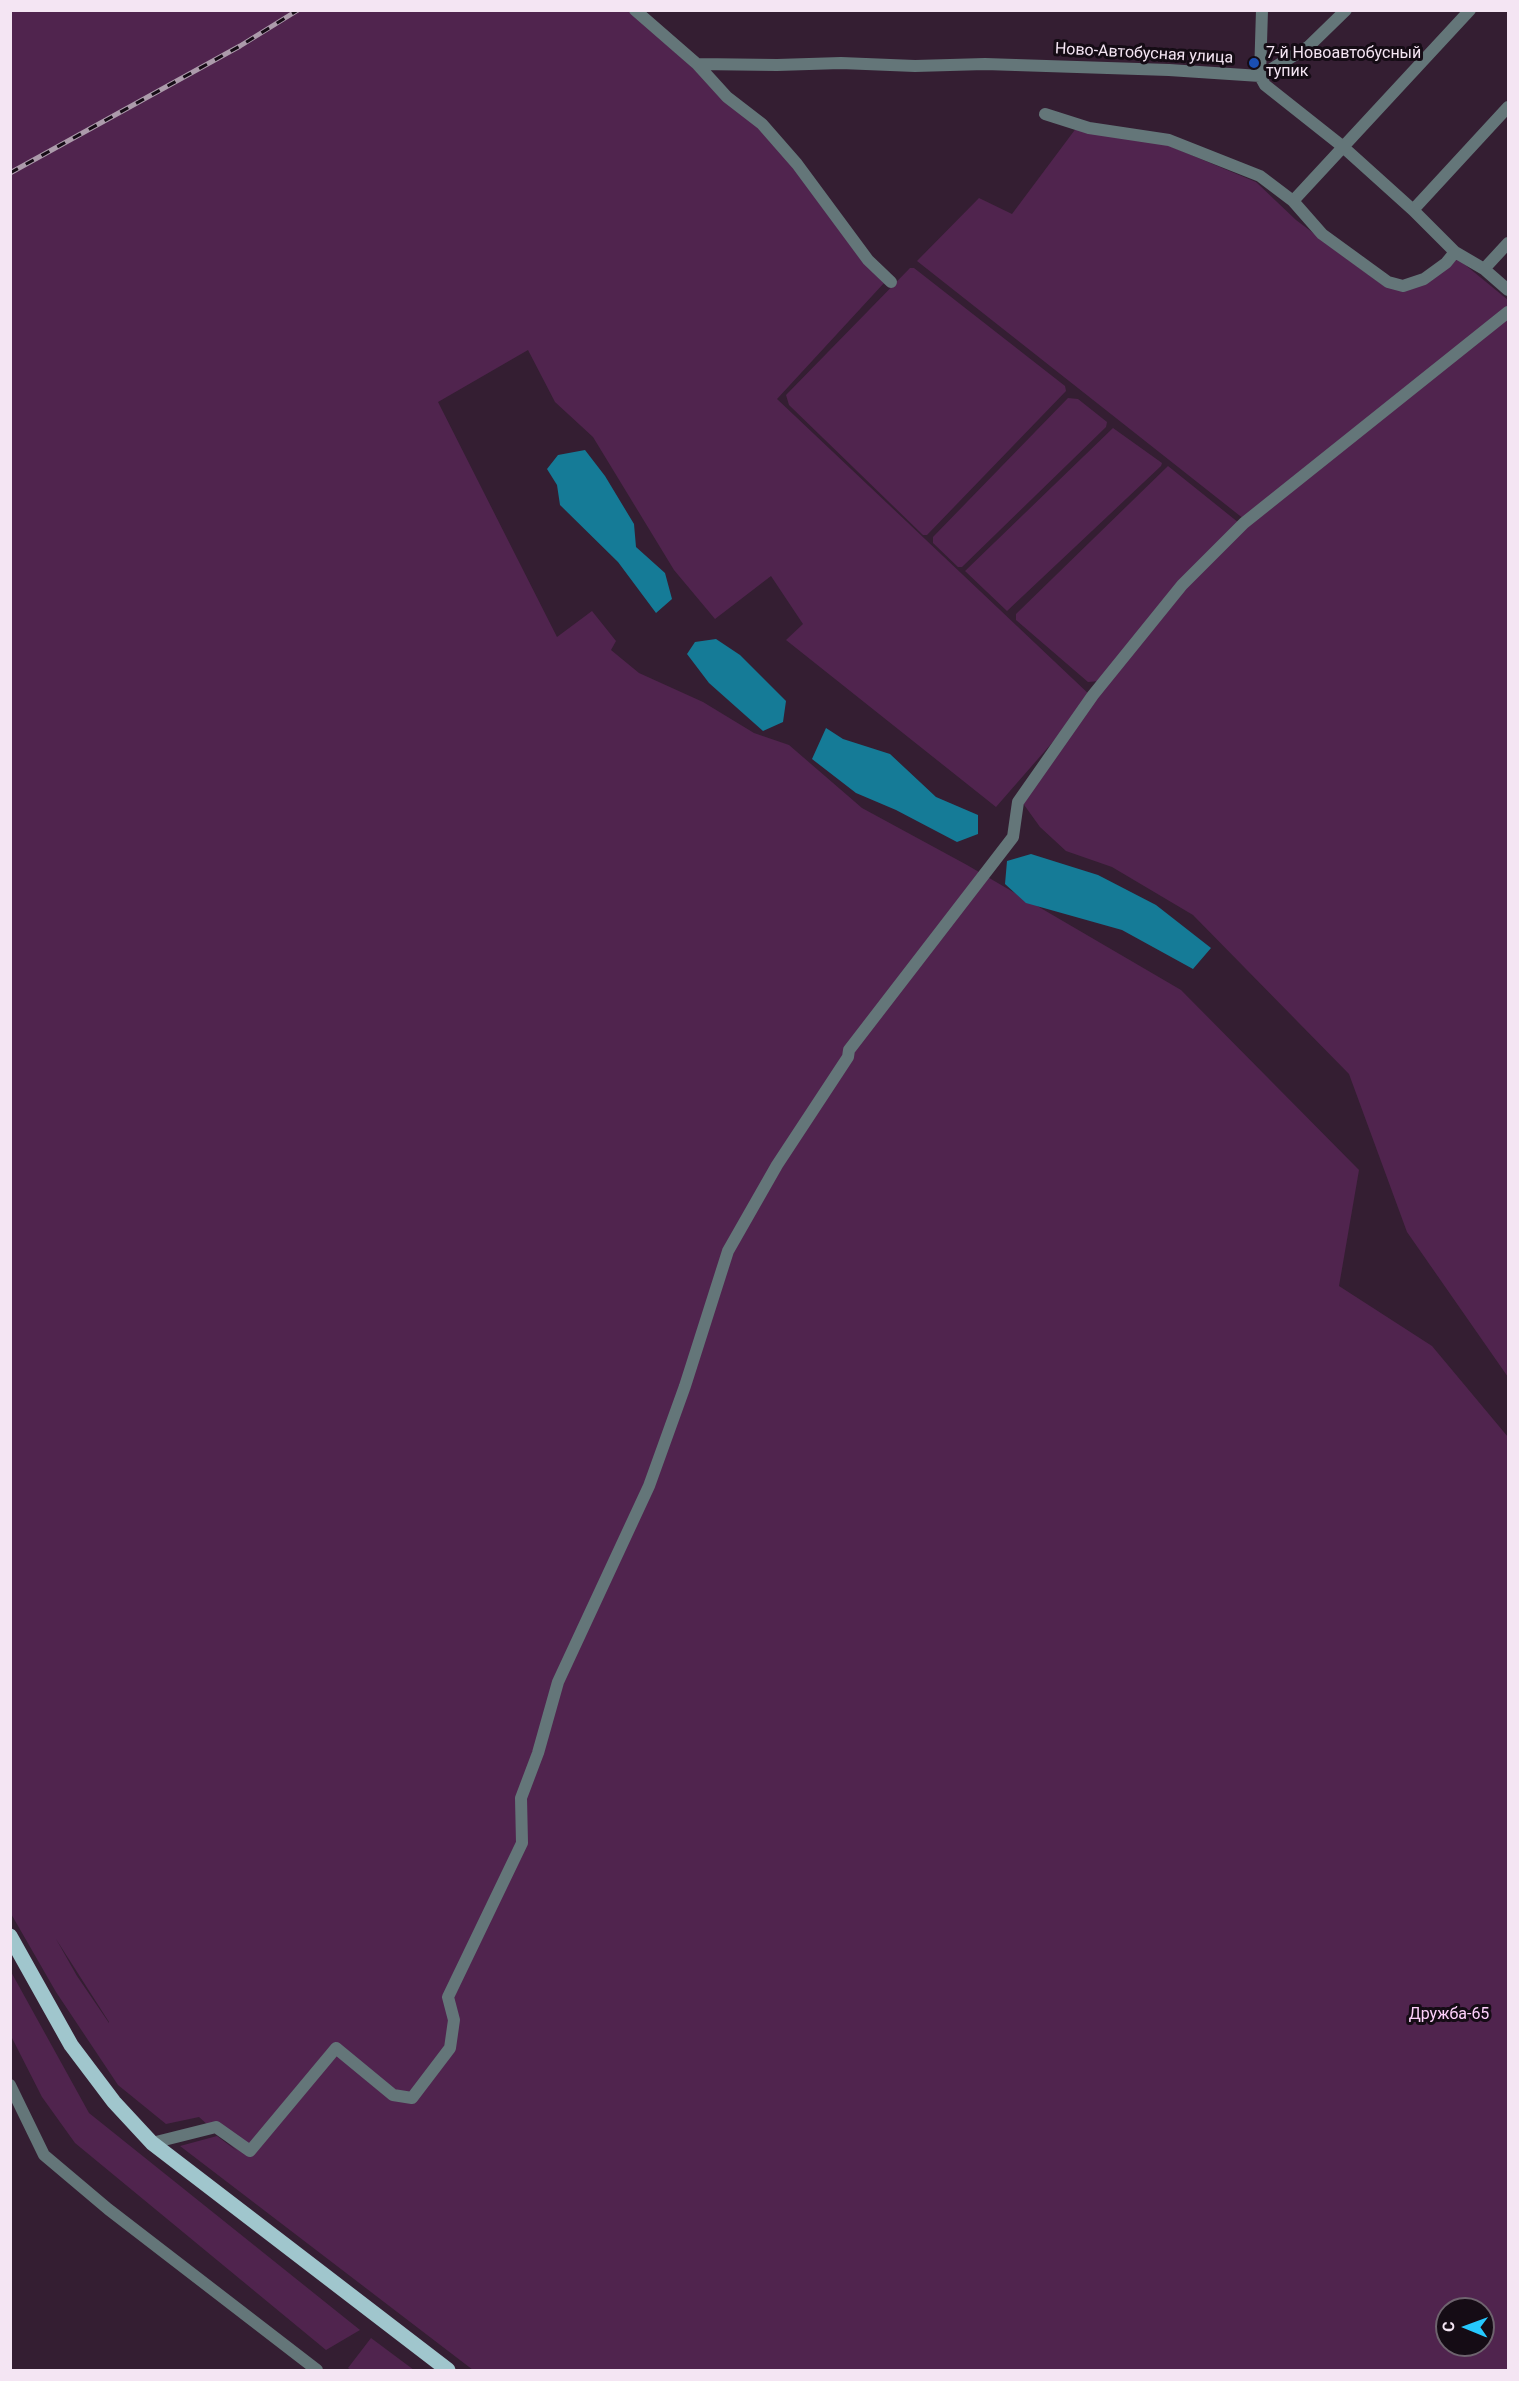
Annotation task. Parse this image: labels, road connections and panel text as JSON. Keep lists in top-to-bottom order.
{
  "streets": {
    "street": ["Ново-Автобусная улица"]
  },
  "parks": ["Дружба-65"],
  "places": ["7-й Новоавтобусный тупик"],
  "north": "left"
}
